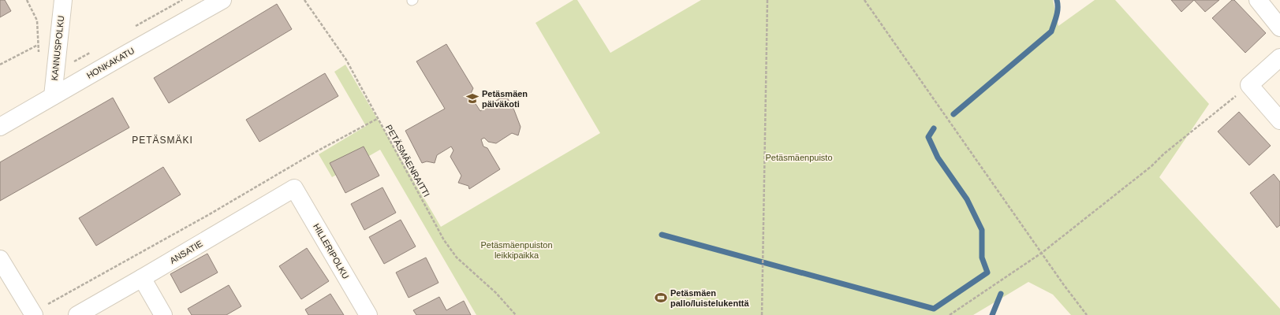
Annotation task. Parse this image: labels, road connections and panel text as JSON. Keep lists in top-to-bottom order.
{
  "streets": {
    "street": [
      "KANNUSPOLKU",
      "HONKAKATU",
      "HILLERIPOLKU",
      "ANSATIE"
    ],
    "path": ["PETÄSMÄENRAITTI"]
  },
  "crossings": [
    ["KANNUSPOLKU", "HONKAKATU"],
    ["HILLERIPOLKU", "ANSATIE"]
  ],
  "districts": ["PETÄSMÄKI"],
  "parks": ["Petäsmäenpuisto", "Petäsmäenpuiston leikkipaikka"],
  "places": {
    "school or university": ["Petäsmäen päiväkoti"],
    "sports": ["Petäsmäen pallo/luistelukenttä"]
  }
}
